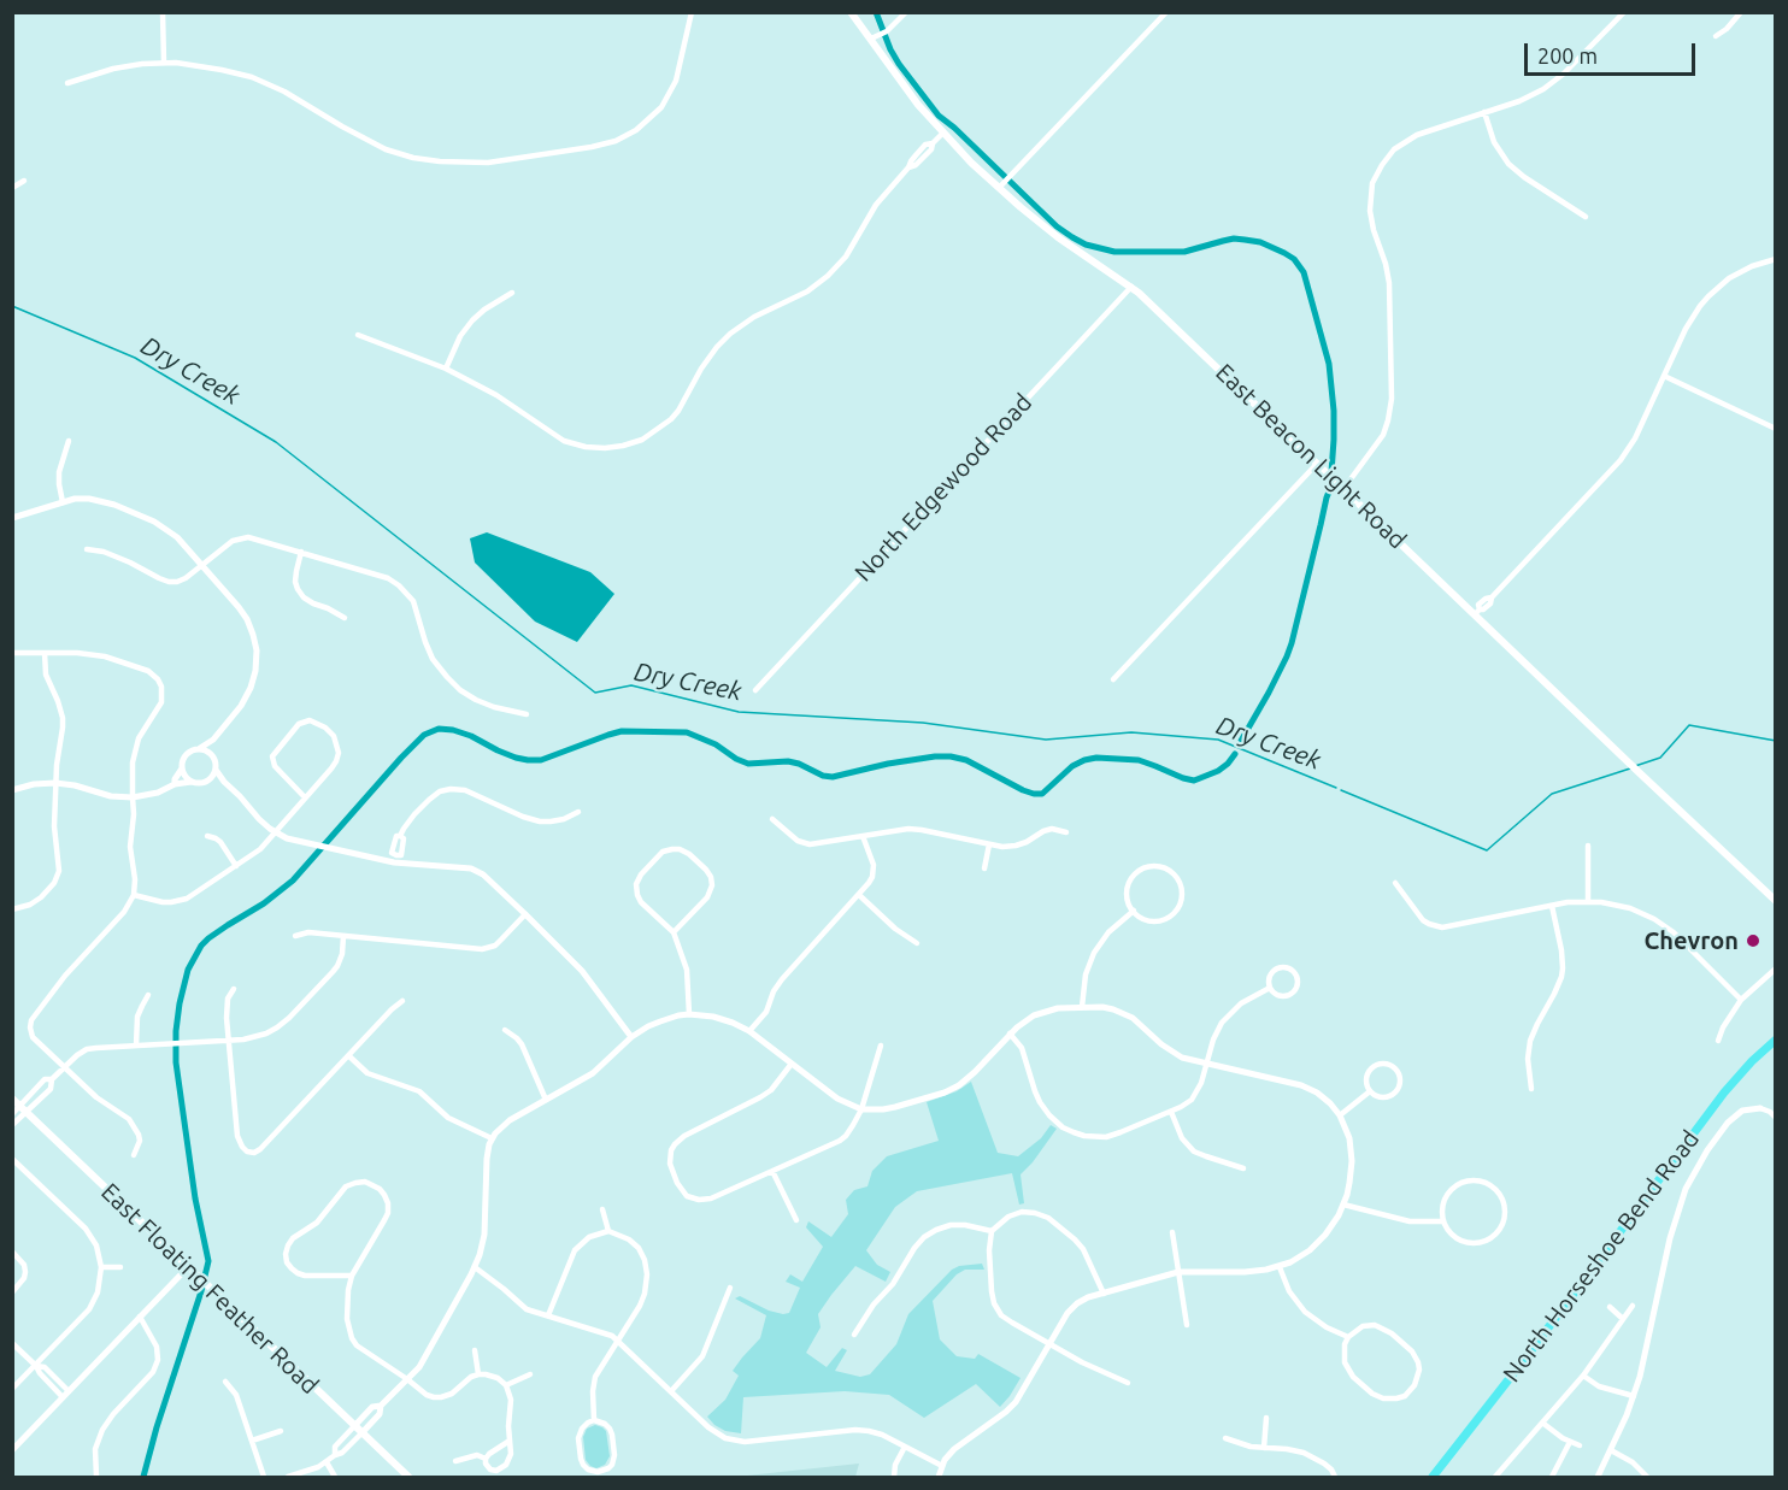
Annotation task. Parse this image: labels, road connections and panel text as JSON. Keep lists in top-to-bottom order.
{
  "streets": {
    "highway": ["North Horseshoe Bend Road"],
    "main road": ["East Beacon Light Road", "East Floating Feather Road"],
    "street": ["North Edgewood Road"]
  },
  "crossings": [
    ["East Beacon Light Road", "North Edgewood Road"]
  ],
  "water": ["Dry Creek"],
  "places": ["Chevron"],
  "scale_bar": "200 m"
}
